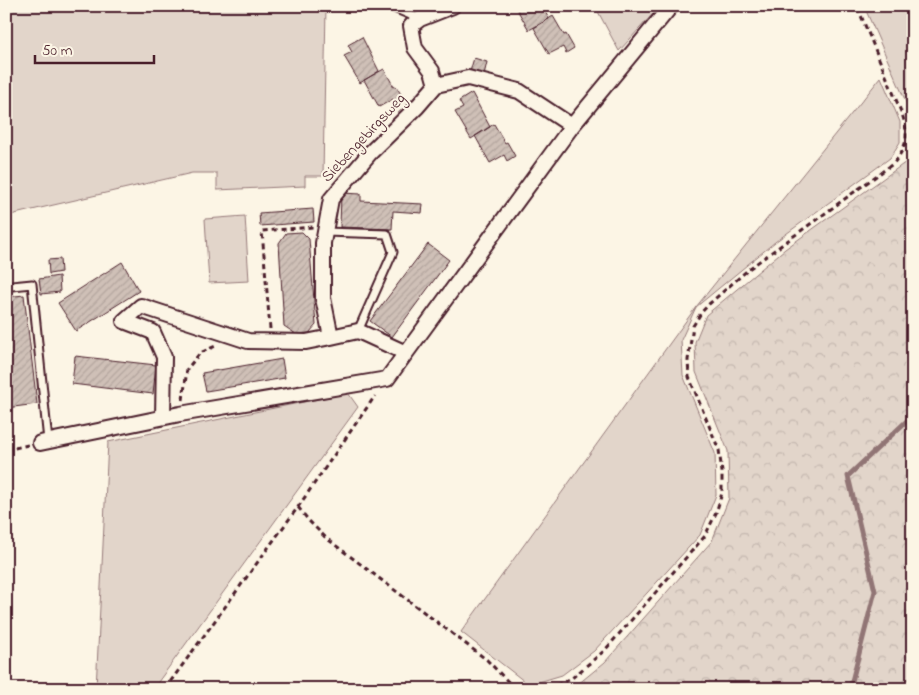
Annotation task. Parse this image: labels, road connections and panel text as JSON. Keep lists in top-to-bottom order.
{
  "streets": {
    "street": ["Siebengebirgsweg"]
  },
  "scale_bar": "50 m"
}
